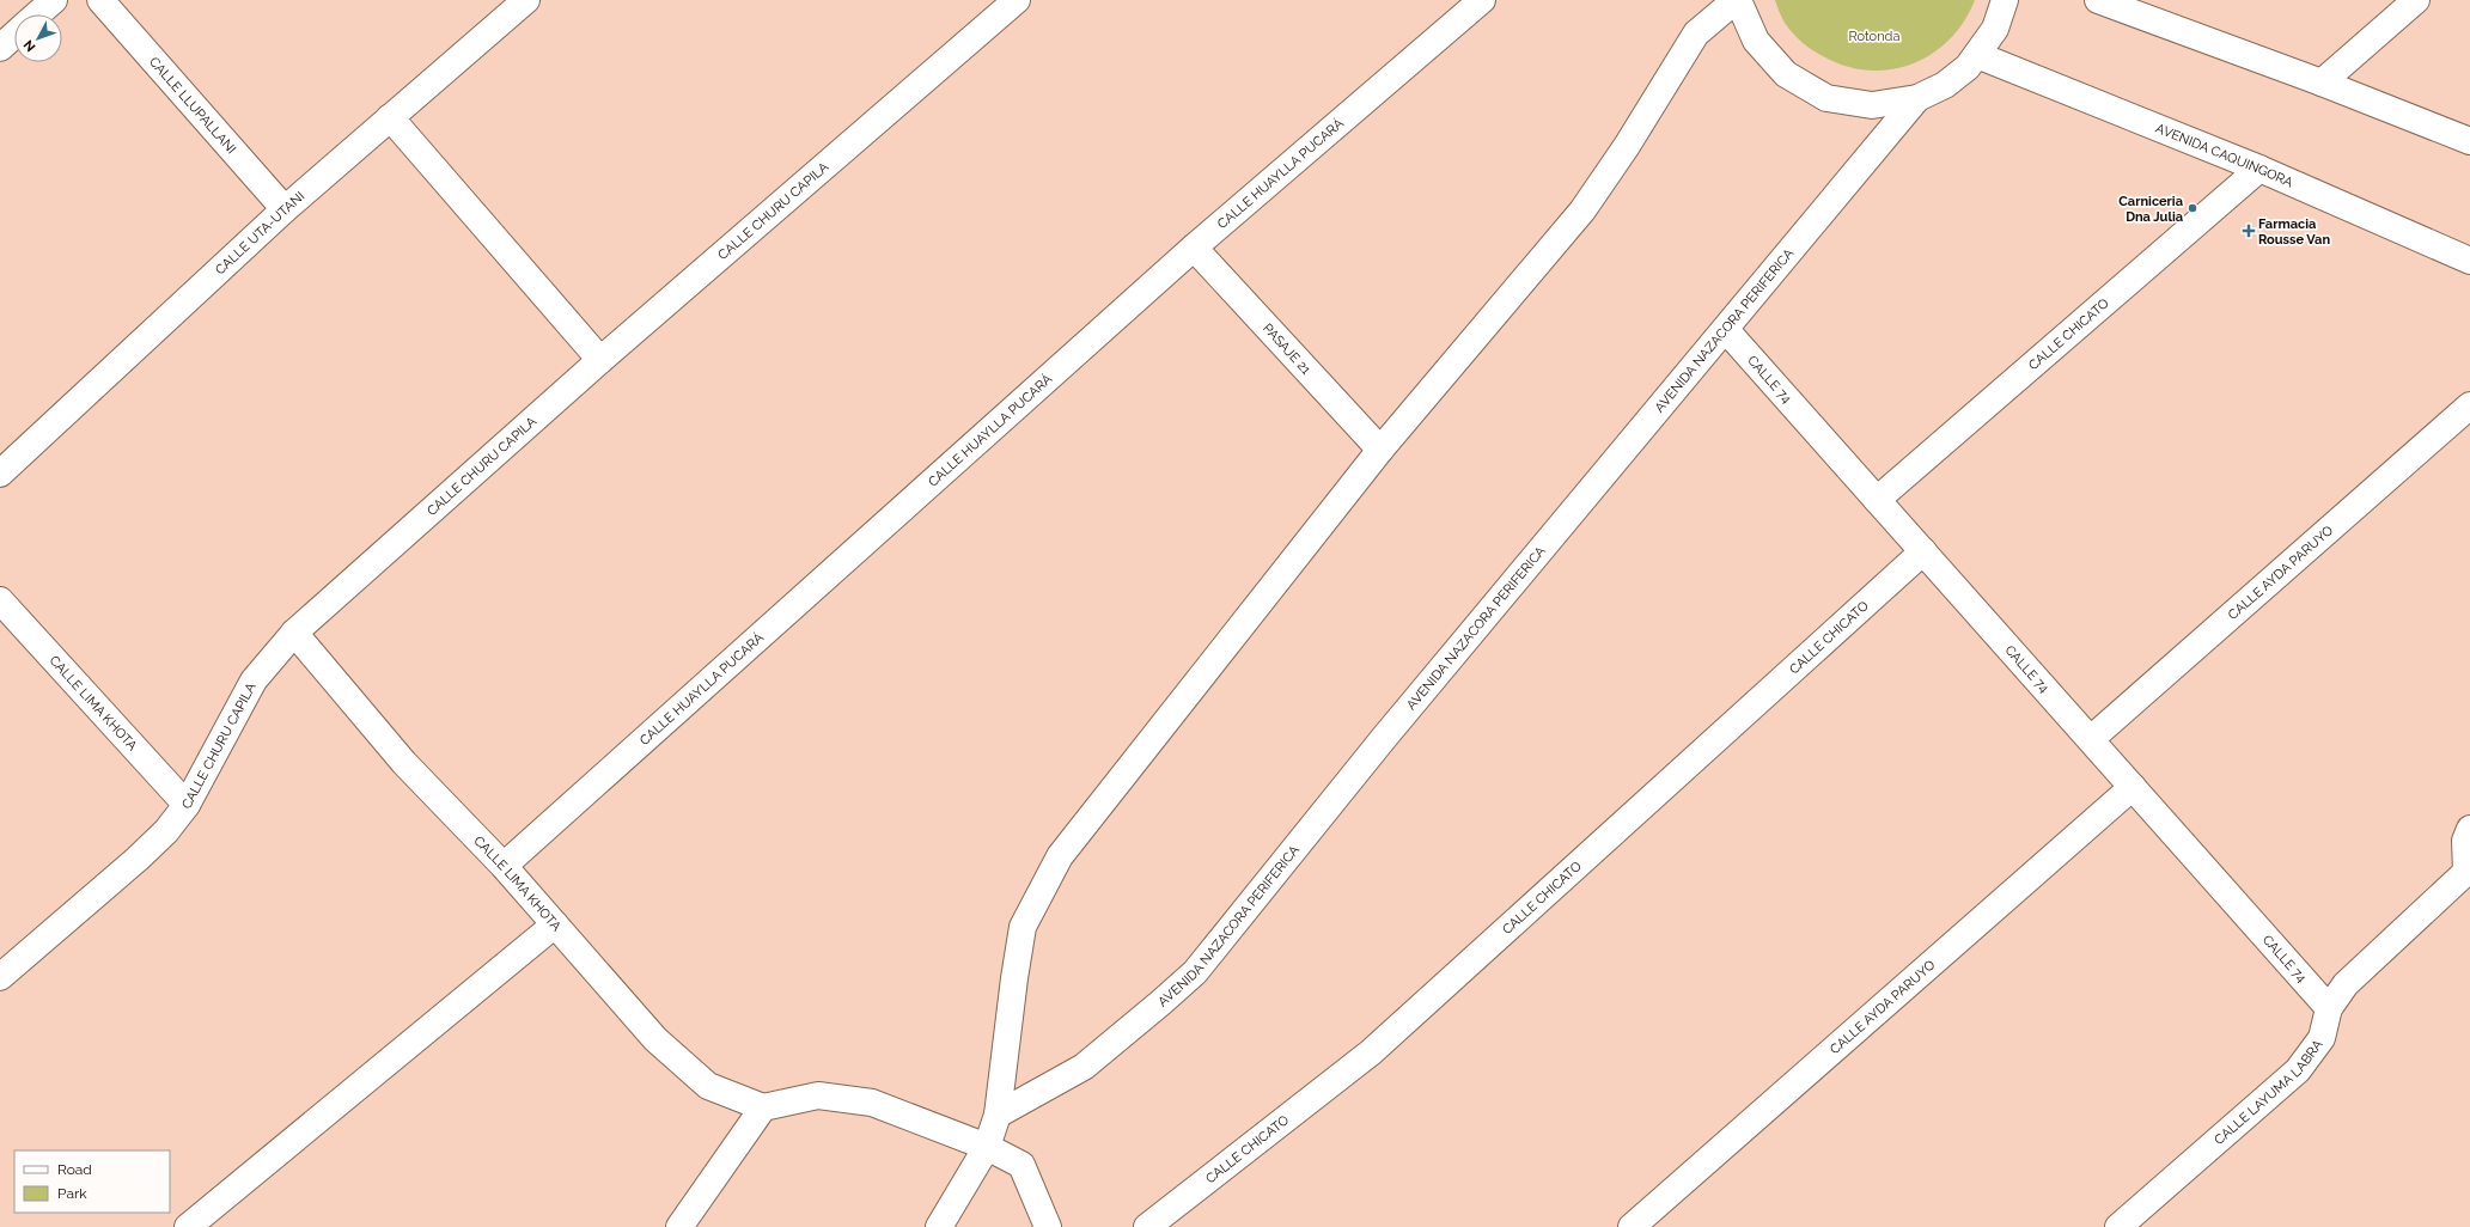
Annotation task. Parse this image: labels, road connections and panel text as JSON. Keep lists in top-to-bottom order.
{
  "streets": {
    "street": [
      "CALLE LLUPALLANI",
      "AVENIDA CAQUINGORA",
      "CALLE HUAYLLA PUCARÁ",
      "CALLE CHURU CAPILA",
      "CALLE UTA-UTANI",
      "AVENIDA NAZACORA PERIFERICA",
      "CALLE CHICATO",
      "PASAJE 21",
      "CALLE 74",
      "CALLE AYDA PARUYO",
      "CALLE LIMA KHOTA",
      "CALLE LAYUMA LABRA"
    ]
  },
  "crossings": [
    ["CALLE LLUPALLANI", "CALLE UTA-UTANI"],
    ["AVENIDA CAQUINGORA", "CALLE CHICATO"],
    ["CALLE HUAYLLA PUCARÁ", "PASAJE 21"],
    ["CALLE HUAYLLA PUCARÁ", "CALLE LIMA KHOTA"],
    ["CALLE CHURU CAPILA", "CALLE LIMA KHOTA"],
    ["AVENIDA NAZACORA PERIFERICA", "CALLE 74"],
    ["CALLE CHICATO", "CALLE 74"],
    ["CALLE 74", "CALLE AYDA PARUYO"],
    ["CALLE 74", "CALLE LAYUMA LABRA"]
  ],
  "parks": ["Rotonda"],
  "places": {
    "other": ["Carniceria Dna Julia"],
    "health": ["Farmacia Rousse Van"]
  },
  "legend": ["Road", "Park"],
  "north": "bottom left"
}
